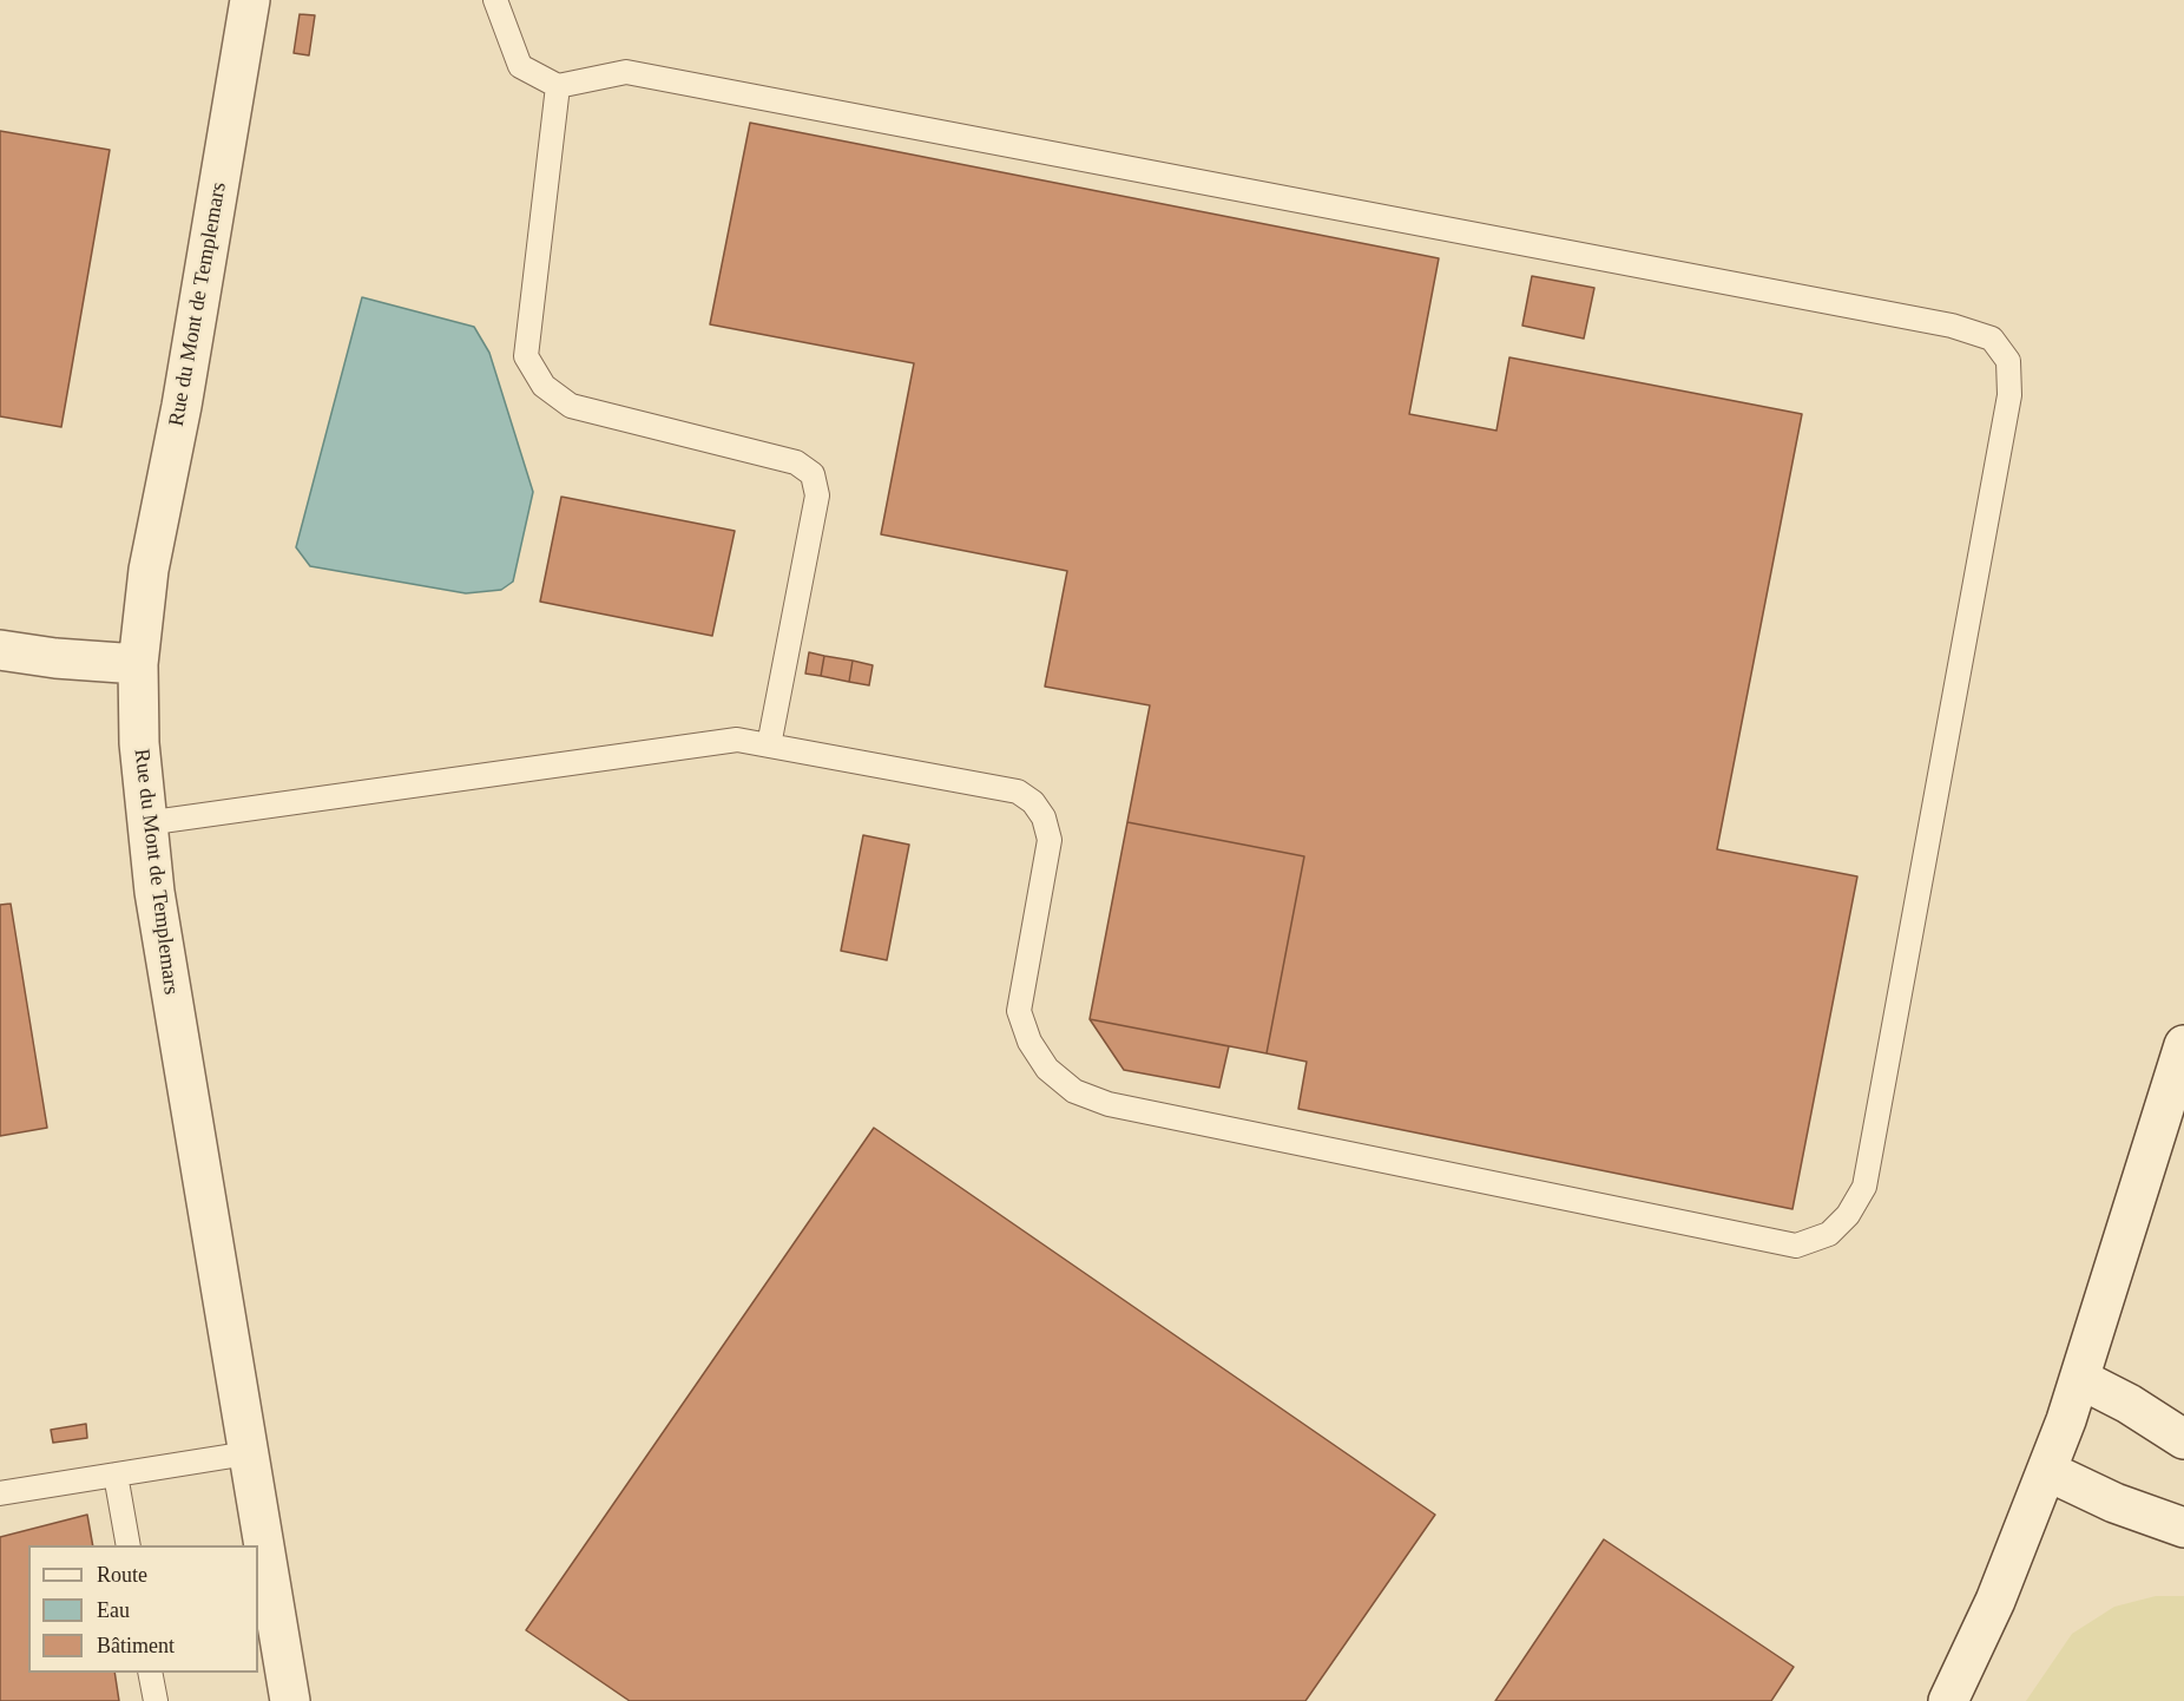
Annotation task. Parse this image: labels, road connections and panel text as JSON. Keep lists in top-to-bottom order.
{
  "streets": {
    "street": ["Rue du Mont de Templemars"]
  },
  "legend": ["Route", "Eau", "Bâtiment"]
}
